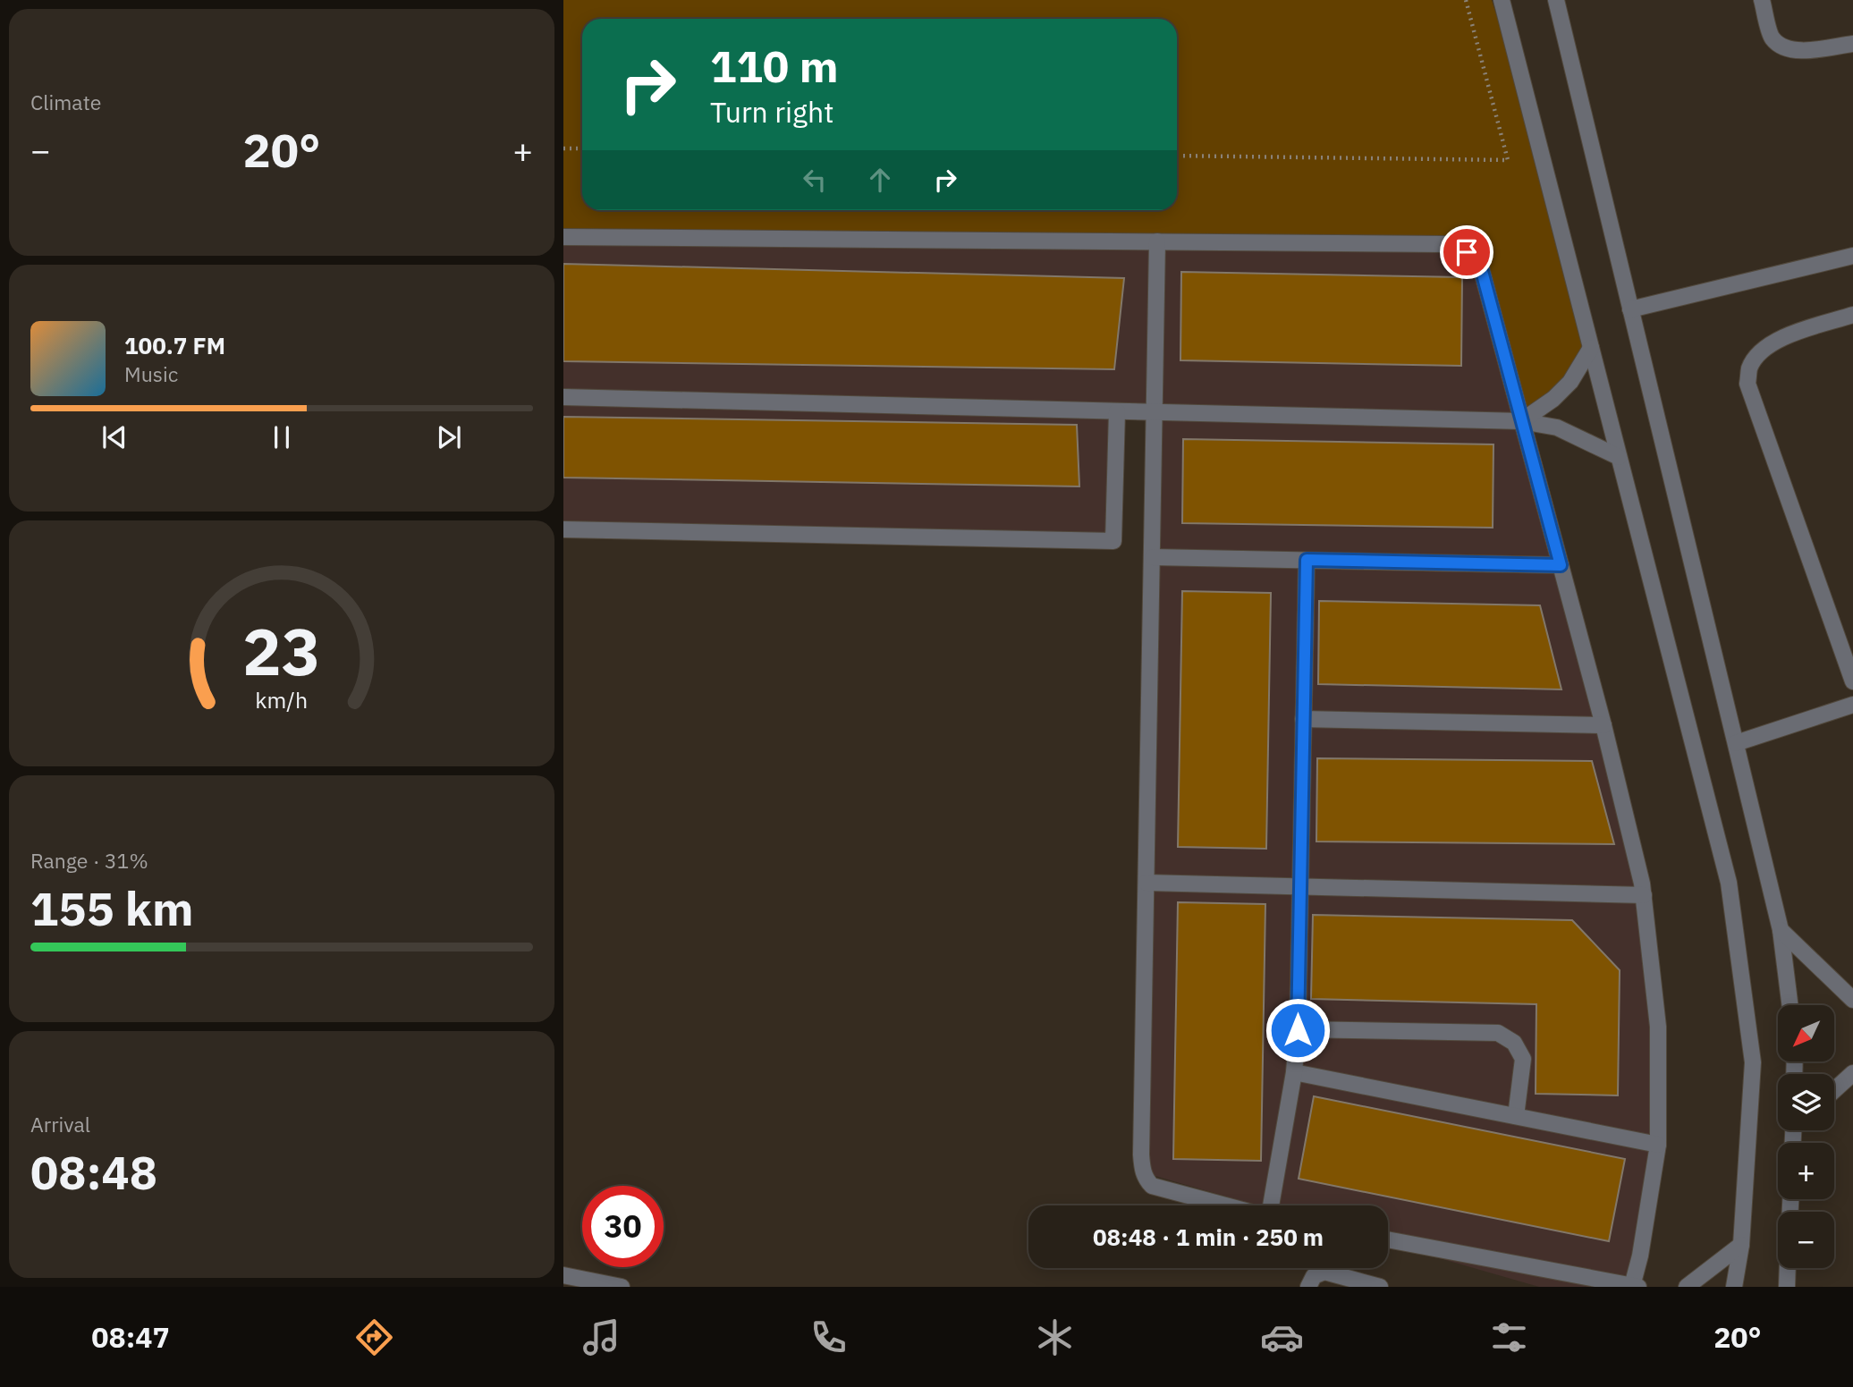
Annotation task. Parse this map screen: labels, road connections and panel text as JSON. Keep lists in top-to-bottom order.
{
  "north": "bottom left",
  "page": {
    "tile": [
      "Climate",
      ["Range · 31%", "155 km"],
      ["Arrival", "08:48"]
    ],
    "turn": ["110 m", "Turn right"],
    "heat": ["−", "20°", "+"],
    "song": ["100.7 FM", "Music"],
    "map_buttons": ["+", "−"],
    "limit": "30",
    "trip": "08:48 · 1 min · 250 m",
    "tabs": ["08:47", "20°"],
    "gauge": ["23", "km/h"]
  }
}
